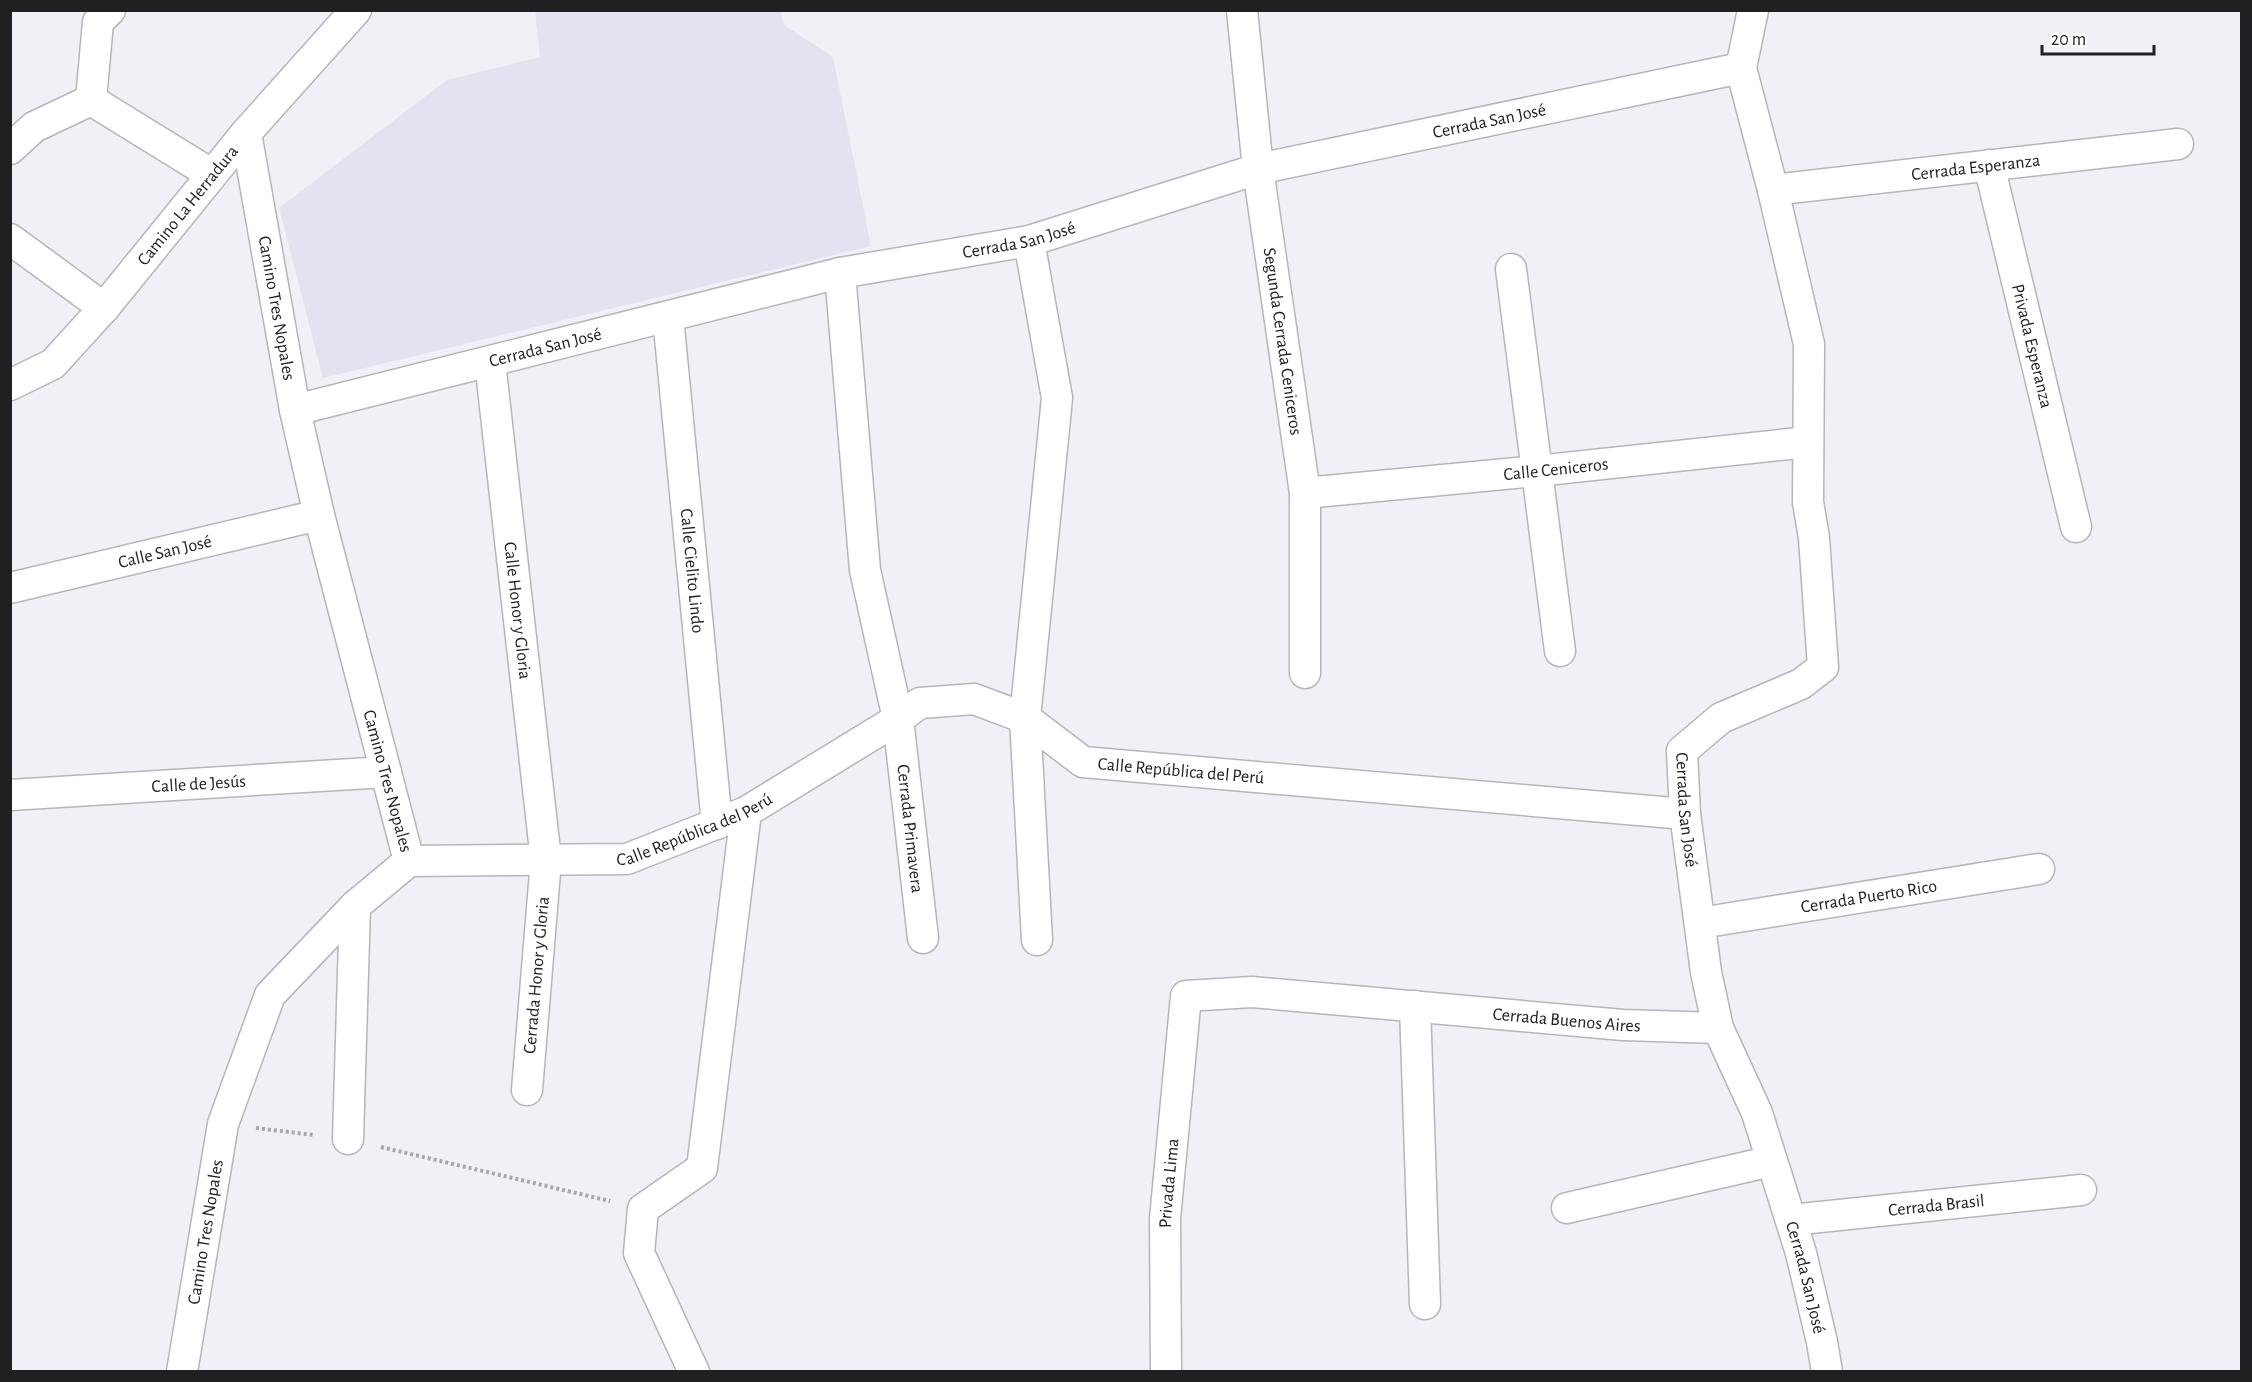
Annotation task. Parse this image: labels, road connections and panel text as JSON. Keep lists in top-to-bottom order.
{
  "streets": {
    "street": [
      "Cerrada San José",
      "Cerrada Esperanza",
      "Camino La Herradura",
      "Camino Tres Nopales",
      "Segunda Cerrada Ceniceros",
      "Privada Esperanza",
      "Calle Ceniceros",
      "Calle San José",
      "Calle Cielito Lindo",
      "Calle Honor y Gloria",
      "Calle República del Perú",
      "Calle de Jesús",
      "Cerrada Primavera",
      "Cerrada Puerto Rico",
      "Cerrada Honor y Gloria",
      "Cerrada Buenos Aires",
      "Privada Lima",
      "Cerrada Brasil"
    ]
  },
  "crossings": [
    ["Cerrada San José", "Cerrada Esperanza"],
    ["Cerrada San José", "Camino Tres Nopales"],
    ["Cerrada San José", "Segunda Cerrada Ceniceros"],
    ["Cerrada San José", "Calle Ceniceros"],
    ["Cerrada San José", "Calle Cielito Lindo"],
    ["Cerrada San José", "Calle Honor y Gloria"],
    ["Cerrada San José", "Calle República del Perú"],
    ["Cerrada San José", "Cerrada Primavera"],
    ["Cerrada San José", "Cerrada Puerto Rico"],
    ["Cerrada San José", "Cerrada Buenos Aires"],
    ["Cerrada San José", "Cerrada Brasil"],
    ["Cerrada Esperanza", "Privada Esperanza"],
    ["Camino La Herradura", "Camino Tres Nopales"],
    ["Camino Tres Nopales", "Calle San José"],
    ["Camino Tres Nopales", "Calle República del Perú"],
    ["Camino Tres Nopales", "Calle de Jesús"],
    ["Segunda Cerrada Ceniceros", "Calle Ceniceros"],
    ["Calle Cielito Lindo", "Calle República del Perú"],
    ["Calle Honor y Gloria", "Calle República del Perú"],
    ["Calle Honor y Gloria", "Cerrada Honor y Gloria"],
    ["Calle República del Perú", "Cerrada Primavera"],
    ["Calle República del Perú", "Cerrada Honor y Gloria"],
    ["Cerrada Buenos Aires", "Privada Lima"]
  ],
  "scale_bar": "20 m"
}
